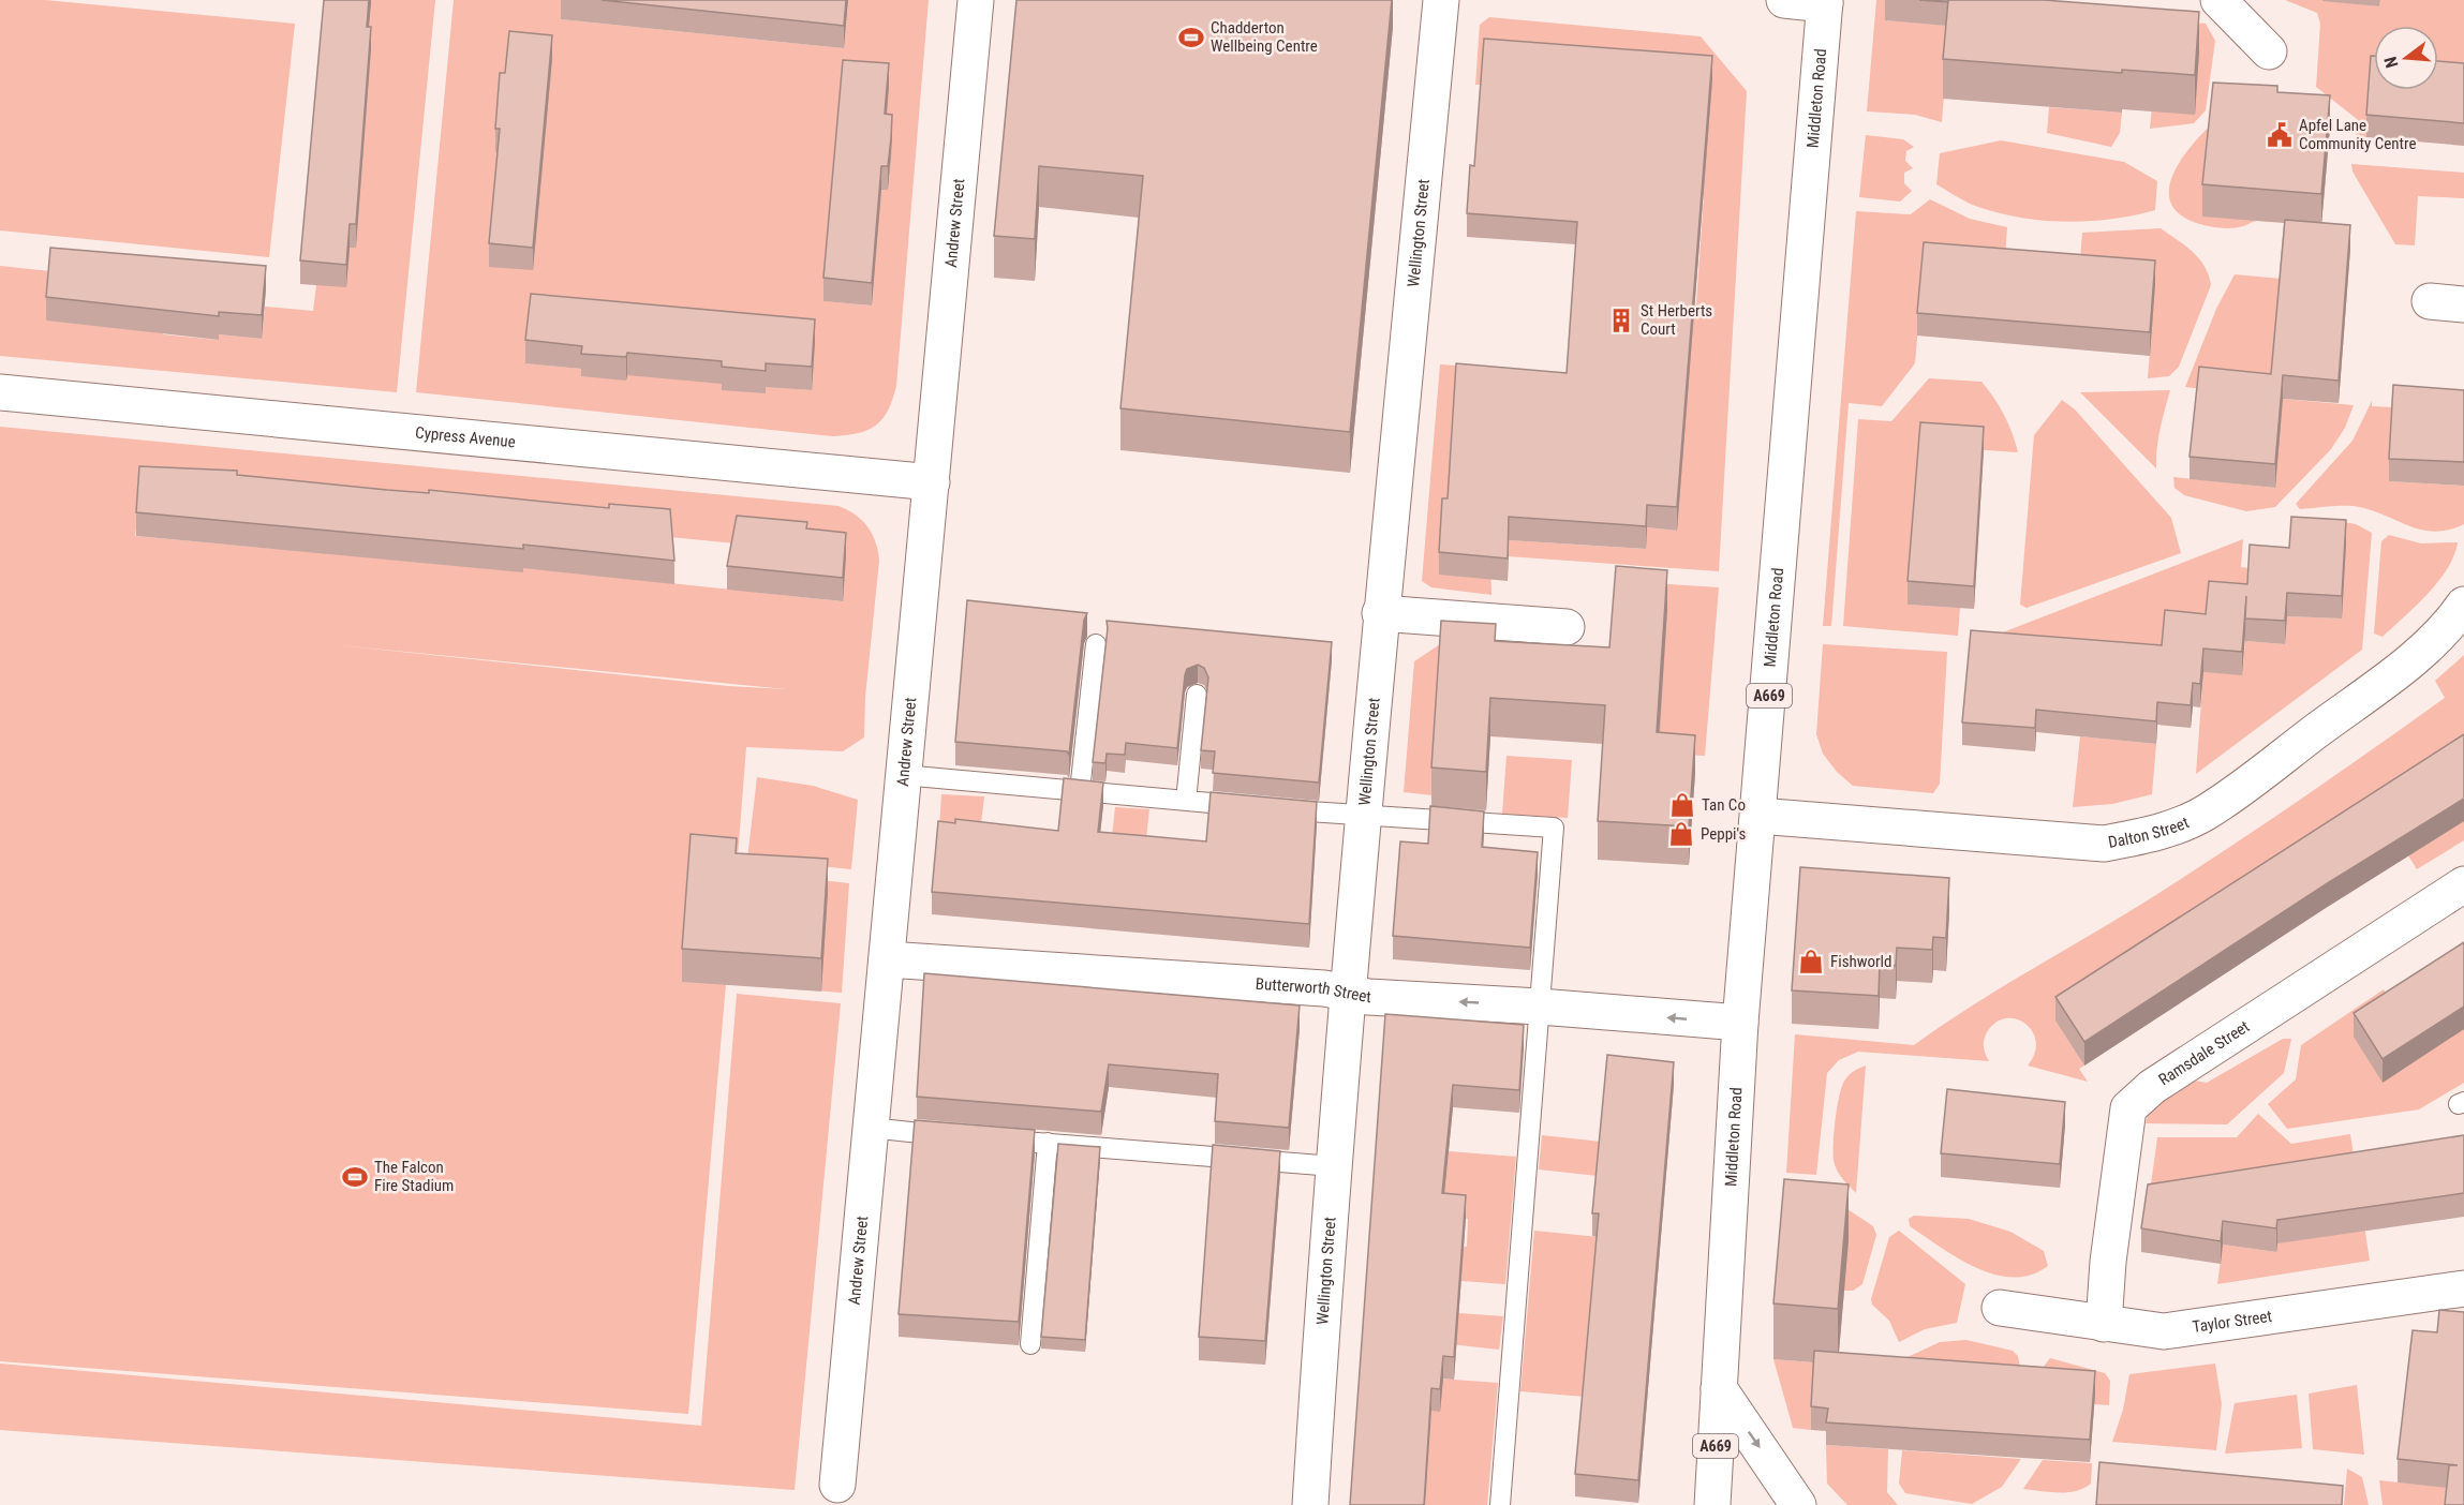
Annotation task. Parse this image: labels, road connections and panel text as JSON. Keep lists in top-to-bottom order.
{
  "streets": {
    "street": [
      "Middleton Road",
      "Andrew Street",
      "Wellington Street",
      "Cypress Avenue",
      "A669",
      "Dalton Street",
      "Butterworth Street",
      "Ramsdale Street",
      "Taylor Street"
    ]
  },
  "crossings": [
    ["Middleton Road", "Dalton Street"],
    ["Middleton Road", "Butterworth Street"],
    ["Andrew Street", "Cypress Avenue"],
    ["Andrew Street", "Butterworth Street"],
    ["Wellington Street", "Butterworth Street"],
    ["Ramsdale Street", "Taylor Street"]
  ],
  "one_way": ["Butterworth Street"],
  "places": {
    "sports": ["Chadderton Wellbeing Centre", "The Falcon Fire Stadium"],
    "public building": ["Apfel Lane Community Centre"],
    "building": ["St Herberts Court"],
    "shop": ["Tan Co", "Peppi's", "Fishworld"]
  },
  "north": "left"
}
